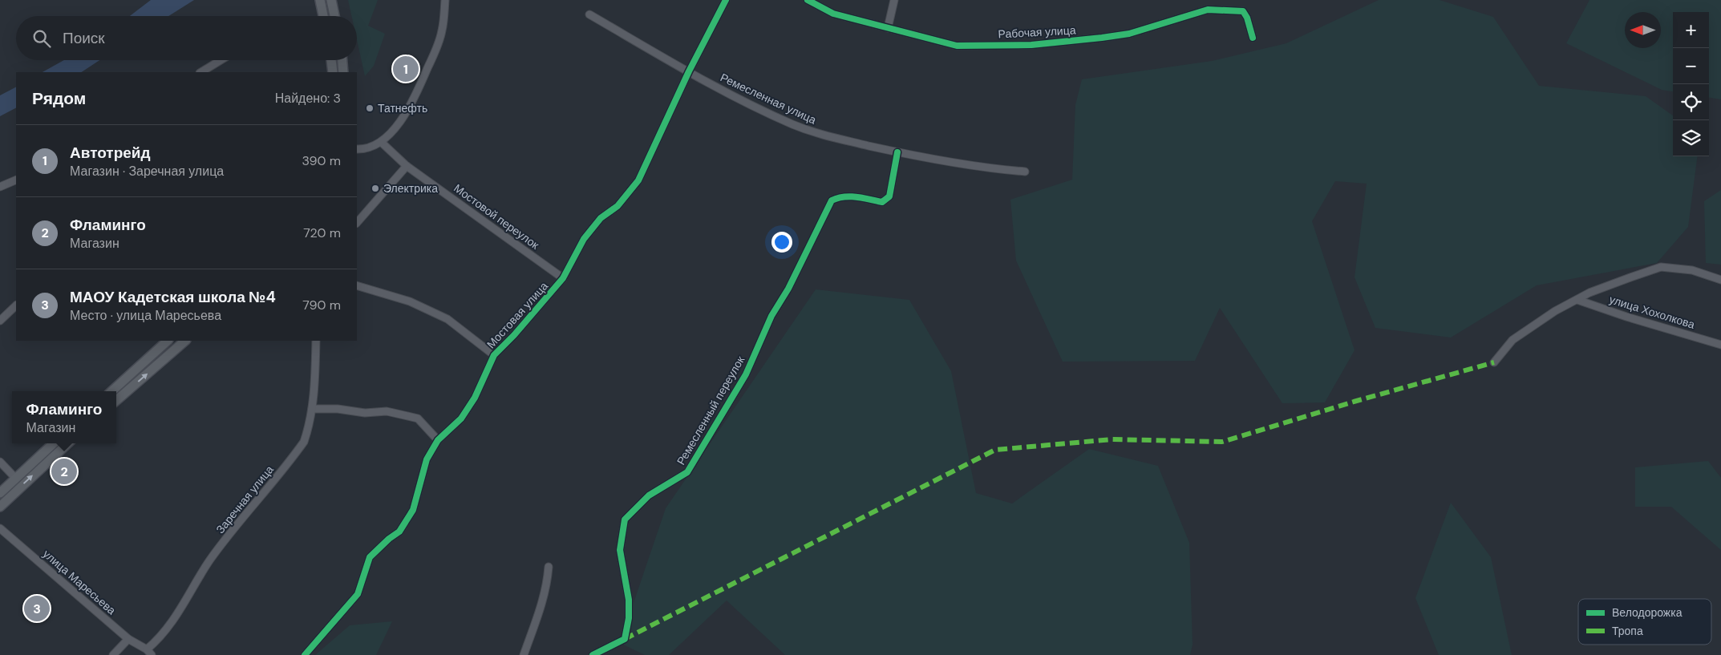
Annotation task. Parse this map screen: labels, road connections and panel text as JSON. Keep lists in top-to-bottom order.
{
  "streets": {
    "street": [
      "Рабочая улица",
      "Ремесленная улица",
      "Мостовой переулок",
      "улица Хохолкова",
      "Мостовая улица",
      "Ремесленный переулок",
      "Заречная улица",
      "улица Маресьева"
    ]
  },
  "crossings": [
    ["Ремесленная улица", "Мостовая улица"],
    ["Ремесленная улица", "Ремесленный переулок"],
    ["Мостовой переулок", "Мостовая улица"],
    ["Заречная улица", "улица Маресьева"]
  ],
  "places": ["Татнефть", "Электрика"],
  "legend": ["Велодорожка", "Тропа"],
  "north": "left",
  "page": {
    "map_buttons": ["+", "−"],
    "search": "Поиск",
    "pins": ["1", "2", "3"],
    "heading": ["Рядом", "Найдено: 3"],
    "list": [
      {
        "mark": "1",
        "name": "Автотрейд",
        "note": "Магазин · Заречная улица",
        "value": "390 m"
      },
      {
        "mark": "2",
        "name": "Фламинго",
        "note": "Магазин",
        "value": "720 m"
      },
      {
        "mark": "3",
        "name": "МАОУ Кадетская школа №4",
        "note": "Место · улица Маресьева",
        "value": "790 m"
      }
    ],
    "popup": ["Фламинго", "Магазин"]
  }
}
